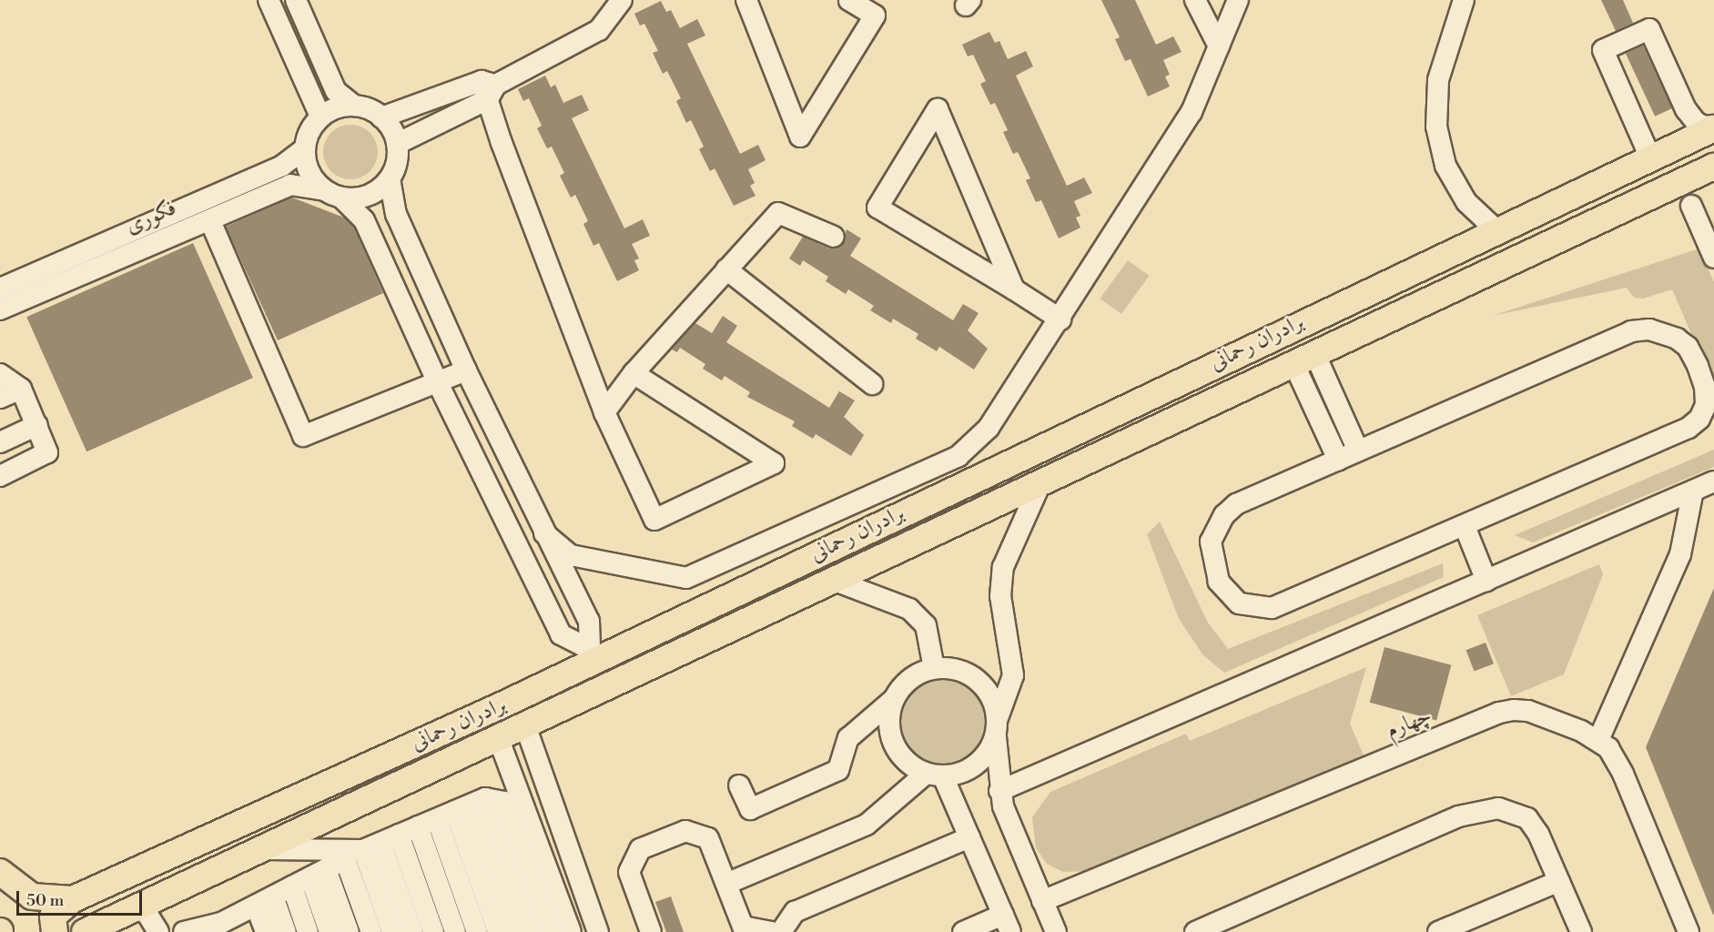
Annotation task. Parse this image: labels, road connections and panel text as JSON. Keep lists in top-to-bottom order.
{
  "streets": {
    "main road": ["برادران رحمانی"],
    "street": ["فکوری", "چهارم"]
  },
  "scale_bar": "50 m"
}
